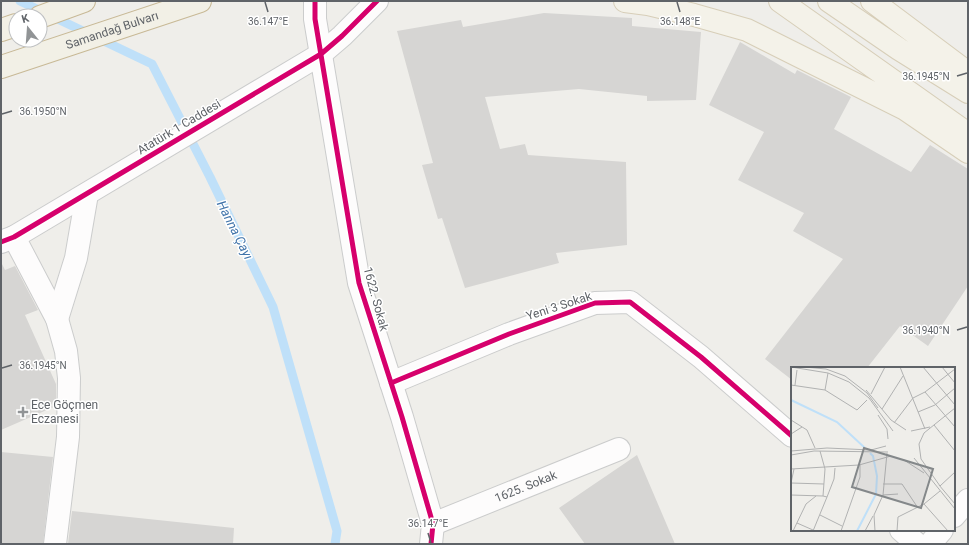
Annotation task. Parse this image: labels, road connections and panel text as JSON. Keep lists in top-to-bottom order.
{
  "streets": {
    "highway": ["Samandağ Bulvarı"],
    "street": [
      "Atatürk 1 Caddesi",
      "1622. Sokak",
      "Yeni 3 Sokak",
      "1625. Sokak"
    ]
  },
  "crossings": [
    ["Atatürk 1 Caddesi", "1622. Sokak"],
    ["1622. Sokak", "Yeni 3 Sokak"],
    ["1622. Sokak", "1625. Sokak"]
  ],
  "water": ["Hanna Çayı"],
  "places": {
    "health": ["Ece Göçmen Eczanesi"]
  },
  "north": "top",
  "coordinates": [
    "36.147°E",
    "36.148°E",
    "36.1945°N",
    "36.1950°N",
    "36.1940°N"
  ]
}
